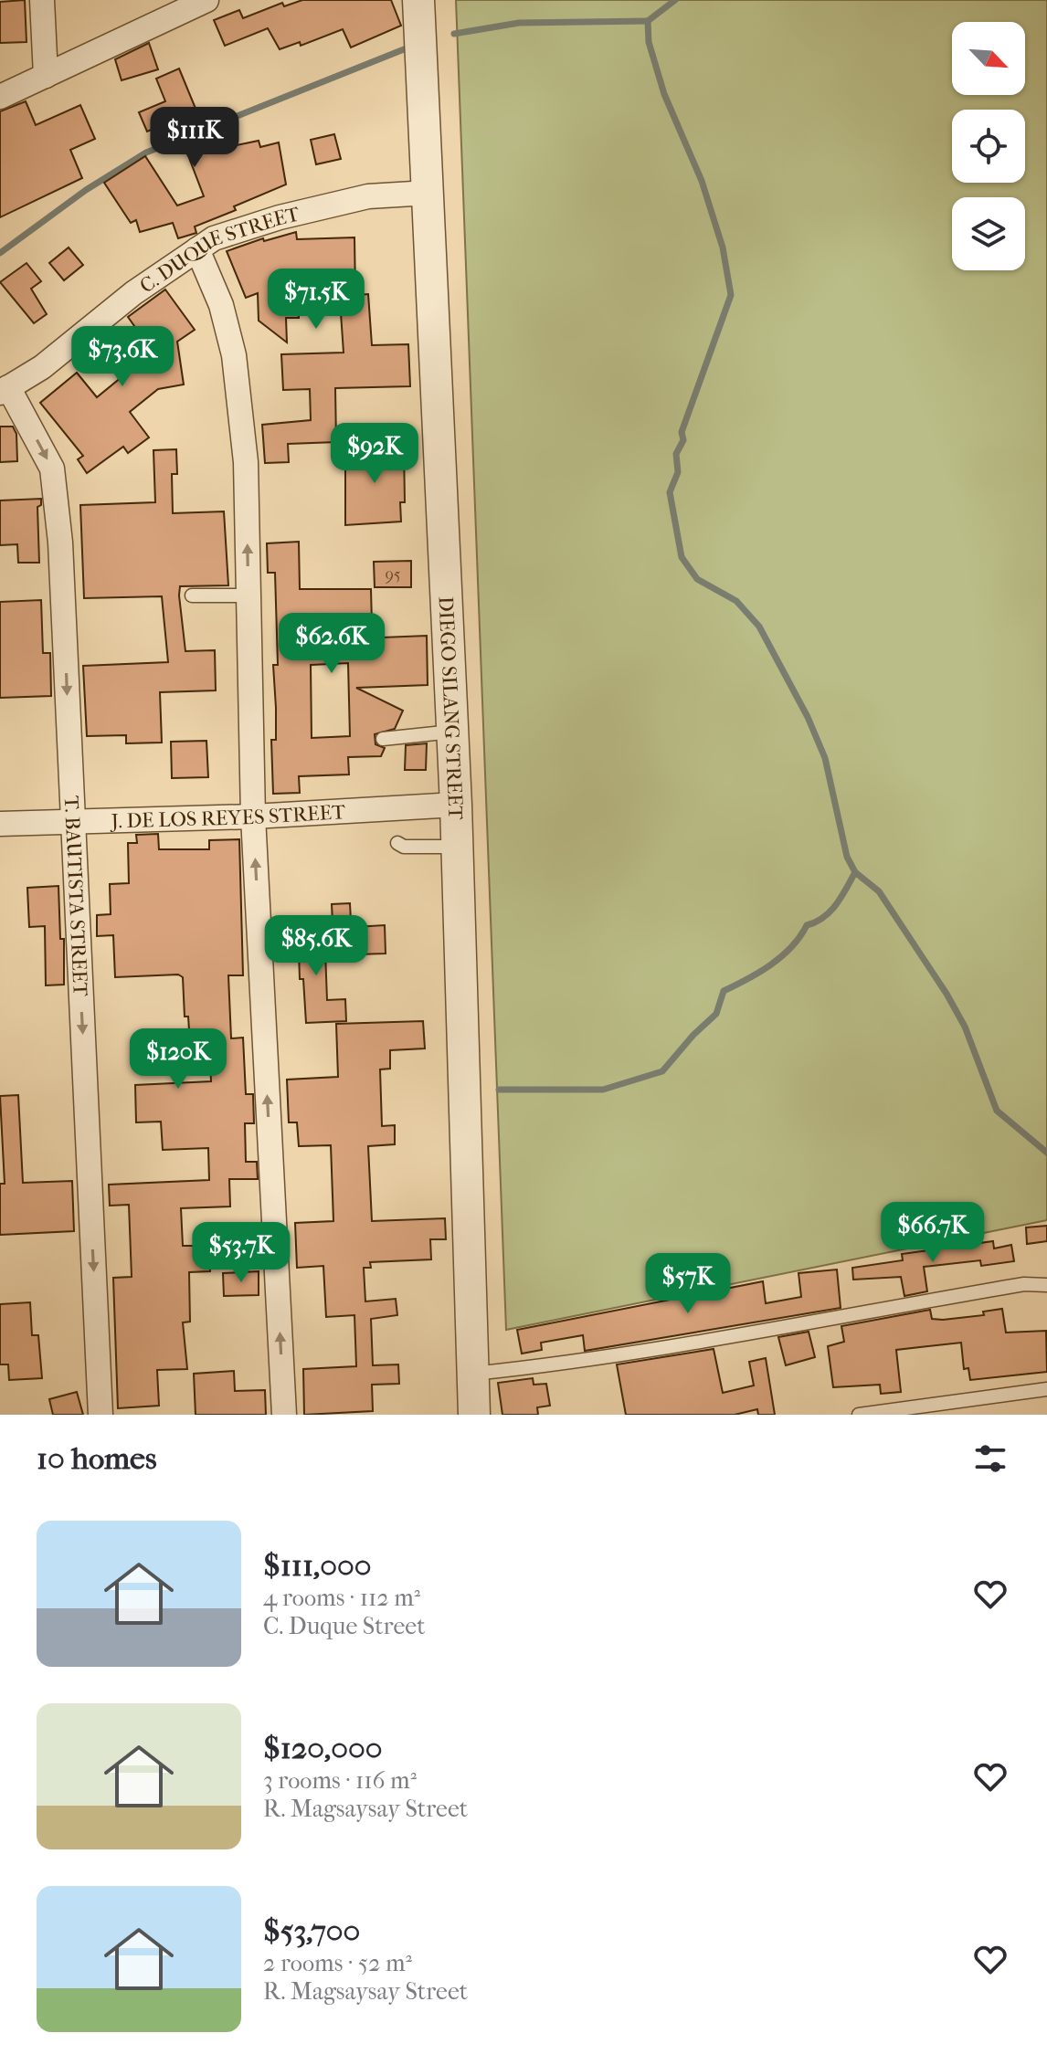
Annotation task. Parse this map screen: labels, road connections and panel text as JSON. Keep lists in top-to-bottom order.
{
  "streets": {
    "street": [
      "C. DUQUE STREET",
      "DIEGO SILANG STREET",
      "J. DE LOS REYES STREET",
      "T. BAUTISTA STREET"
    ]
  },
  "crossings": [
    ["C. DUQUE STREET", "DIEGO SILANG STREET"],
    ["C. DUQUE STREET", "T. BAUTISTA STREET"],
    ["DIEGO SILANG STREET", "J. DE LOS REYES STREET"],
    ["J. DE LOS REYES STREET", "T. BAUTISTA STREET"]
  ],
  "house_numbers": ["95"],
  "north": "bottom right",
  "page": {
    "price": [
      "$111K",
      "$71.5K",
      "$73.6K",
      "$92K",
      "$62.6K",
      "$85.6K",
      "$120K",
      "$66.7K",
      "$53.7K",
      "$57K"
    ],
    "heading": "10 homes",
    "list": [
      {
        "name": "$111,000",
        "note": "4 rooms · 112 m² · C. Duque Street"
      },
      {
        "name": "$120,000",
        "note": "3 rooms · 116 m² · R. Magsaysay Street"
      },
      {
        "name": "$53,700",
        "note": "2 rooms · 52 m² · R. Magsaysay Street"
      }
    ]
  }
}
